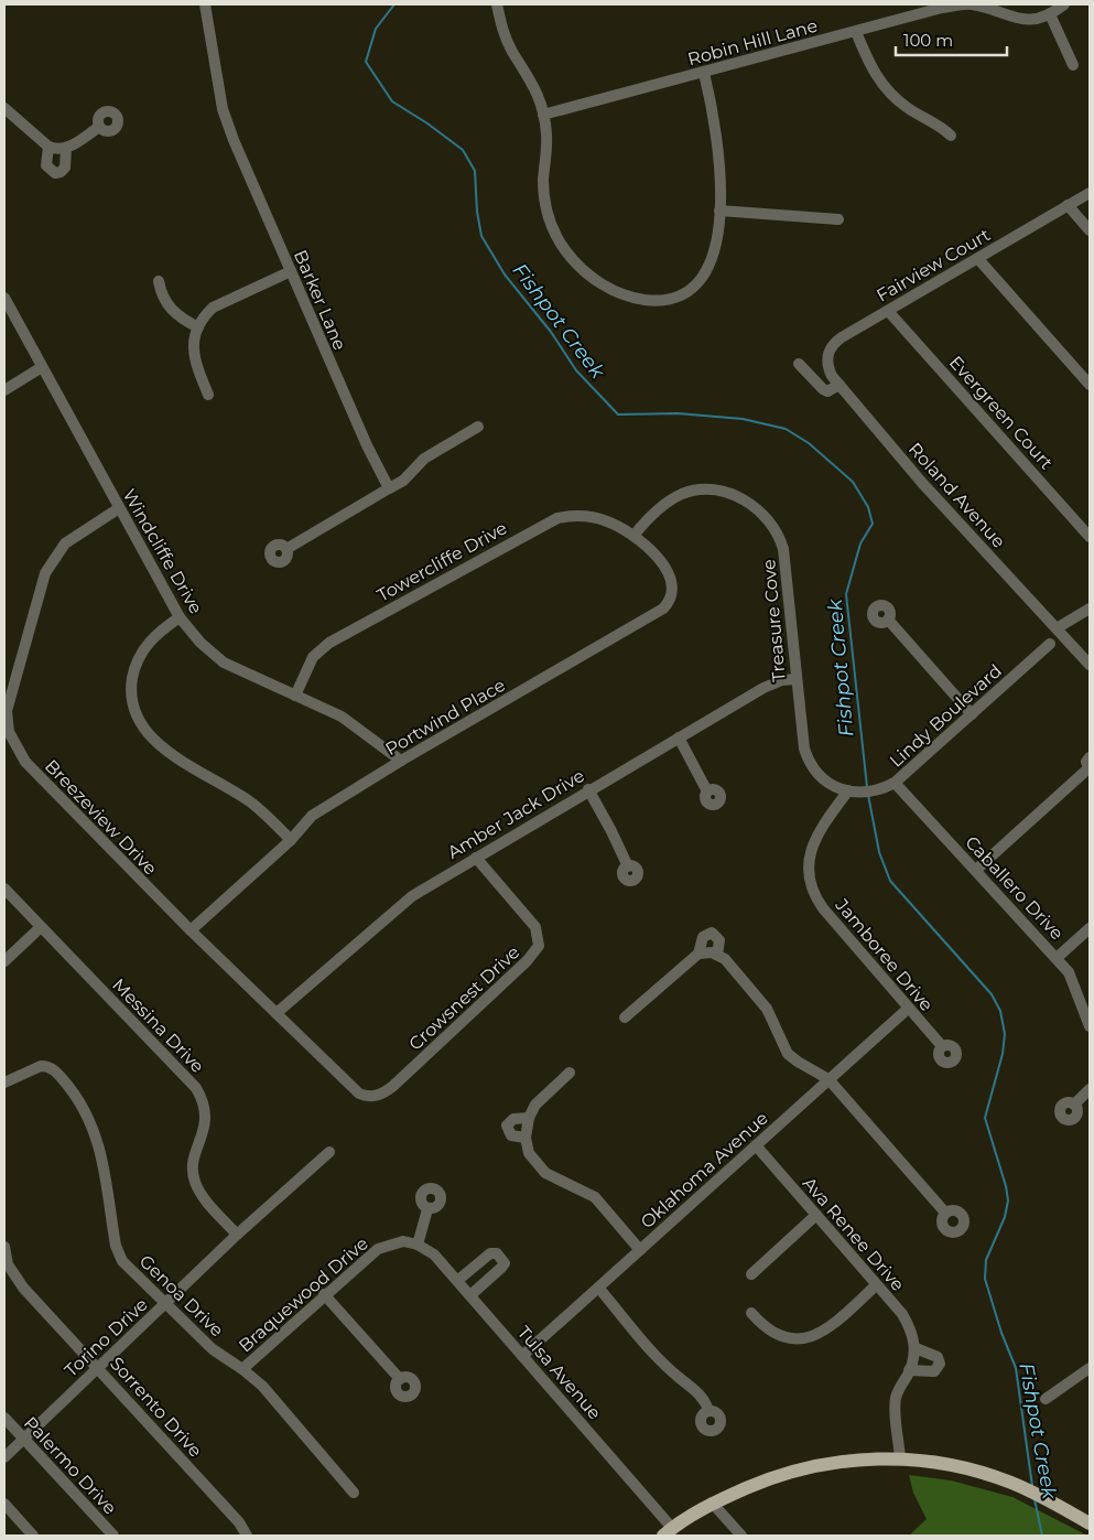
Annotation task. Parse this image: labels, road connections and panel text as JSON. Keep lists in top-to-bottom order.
{
  "streets": {
    "street": [
      "Robin Hill Lane",
      "Fairview Court",
      "Barker Lane",
      "Evergreen Court",
      "Roland Avenue",
      "Windcliffe Drive",
      "Towercliffe Drive",
      "Treasure Cove",
      "Lindy Boulevard",
      "Portwind Place",
      "Amber Jack Drive",
      "Breezeview Drive",
      "Caballero Drive",
      "Jamboree Drive",
      "Crowsnest Drive",
      "Messina Drive",
      "Oklahoma Avenue",
      "Ava Renee Drive",
      "Braquewood Drive",
      "Genoa Drive",
      "Torino Drive",
      "Tulsa Avenue",
      "Sorrento Drive",
      "Palermo Drive"
    ]
  },
  "crossings": [
    ["Fairview Court", "Evergreen Court"],
    ["Fairview Court", "Roland Avenue"],
    ["Windcliffe Drive", "Towercliffe Drive"],
    ["Windcliffe Drive", "Portwind Place"],
    ["Windcliffe Drive", "Breezeview Drive"],
    ["Towercliffe Drive", "Treasure Cove"],
    ["Towercliffe Drive", "Portwind Place"],
    ["Treasure Cove", "Lindy Boulevard"],
    ["Treasure Cove", "Portwind Place"],
    ["Treasure Cove", "Amber Jack Drive"],
    ["Treasure Cove", "Jamboree Drive"],
    ["Lindy Boulevard", "Caballero Drive"],
    ["Lindy Boulevard", "Jamboree Drive"],
    ["Portwind Place", "Breezeview Drive"],
    ["Amber Jack Drive", "Breezeview Drive"],
    ["Amber Jack Drive", "Crowsnest Drive"],
    ["Breezeview Drive", "Crowsnest Drive"],
    ["Jamboree Drive", "Oklahoma Avenue"],
    ["Messina Drive", "Torino Drive"],
    ["Oklahoma Avenue", "Ava Renee Drive"],
    ["Oklahoma Avenue", "Tulsa Avenue"],
    ["Braquewood Drive", "Genoa Drive"],
    ["Braquewood Drive", "Tulsa Avenue"],
    ["Genoa Drive", "Torino Drive"],
    ["Torino Drive", "Sorrento Drive"],
    ["Torino Drive", "Palermo Drive"]
  ],
  "water": ["Fishpot Creek"],
  "scale_bar": "100 m"
}
